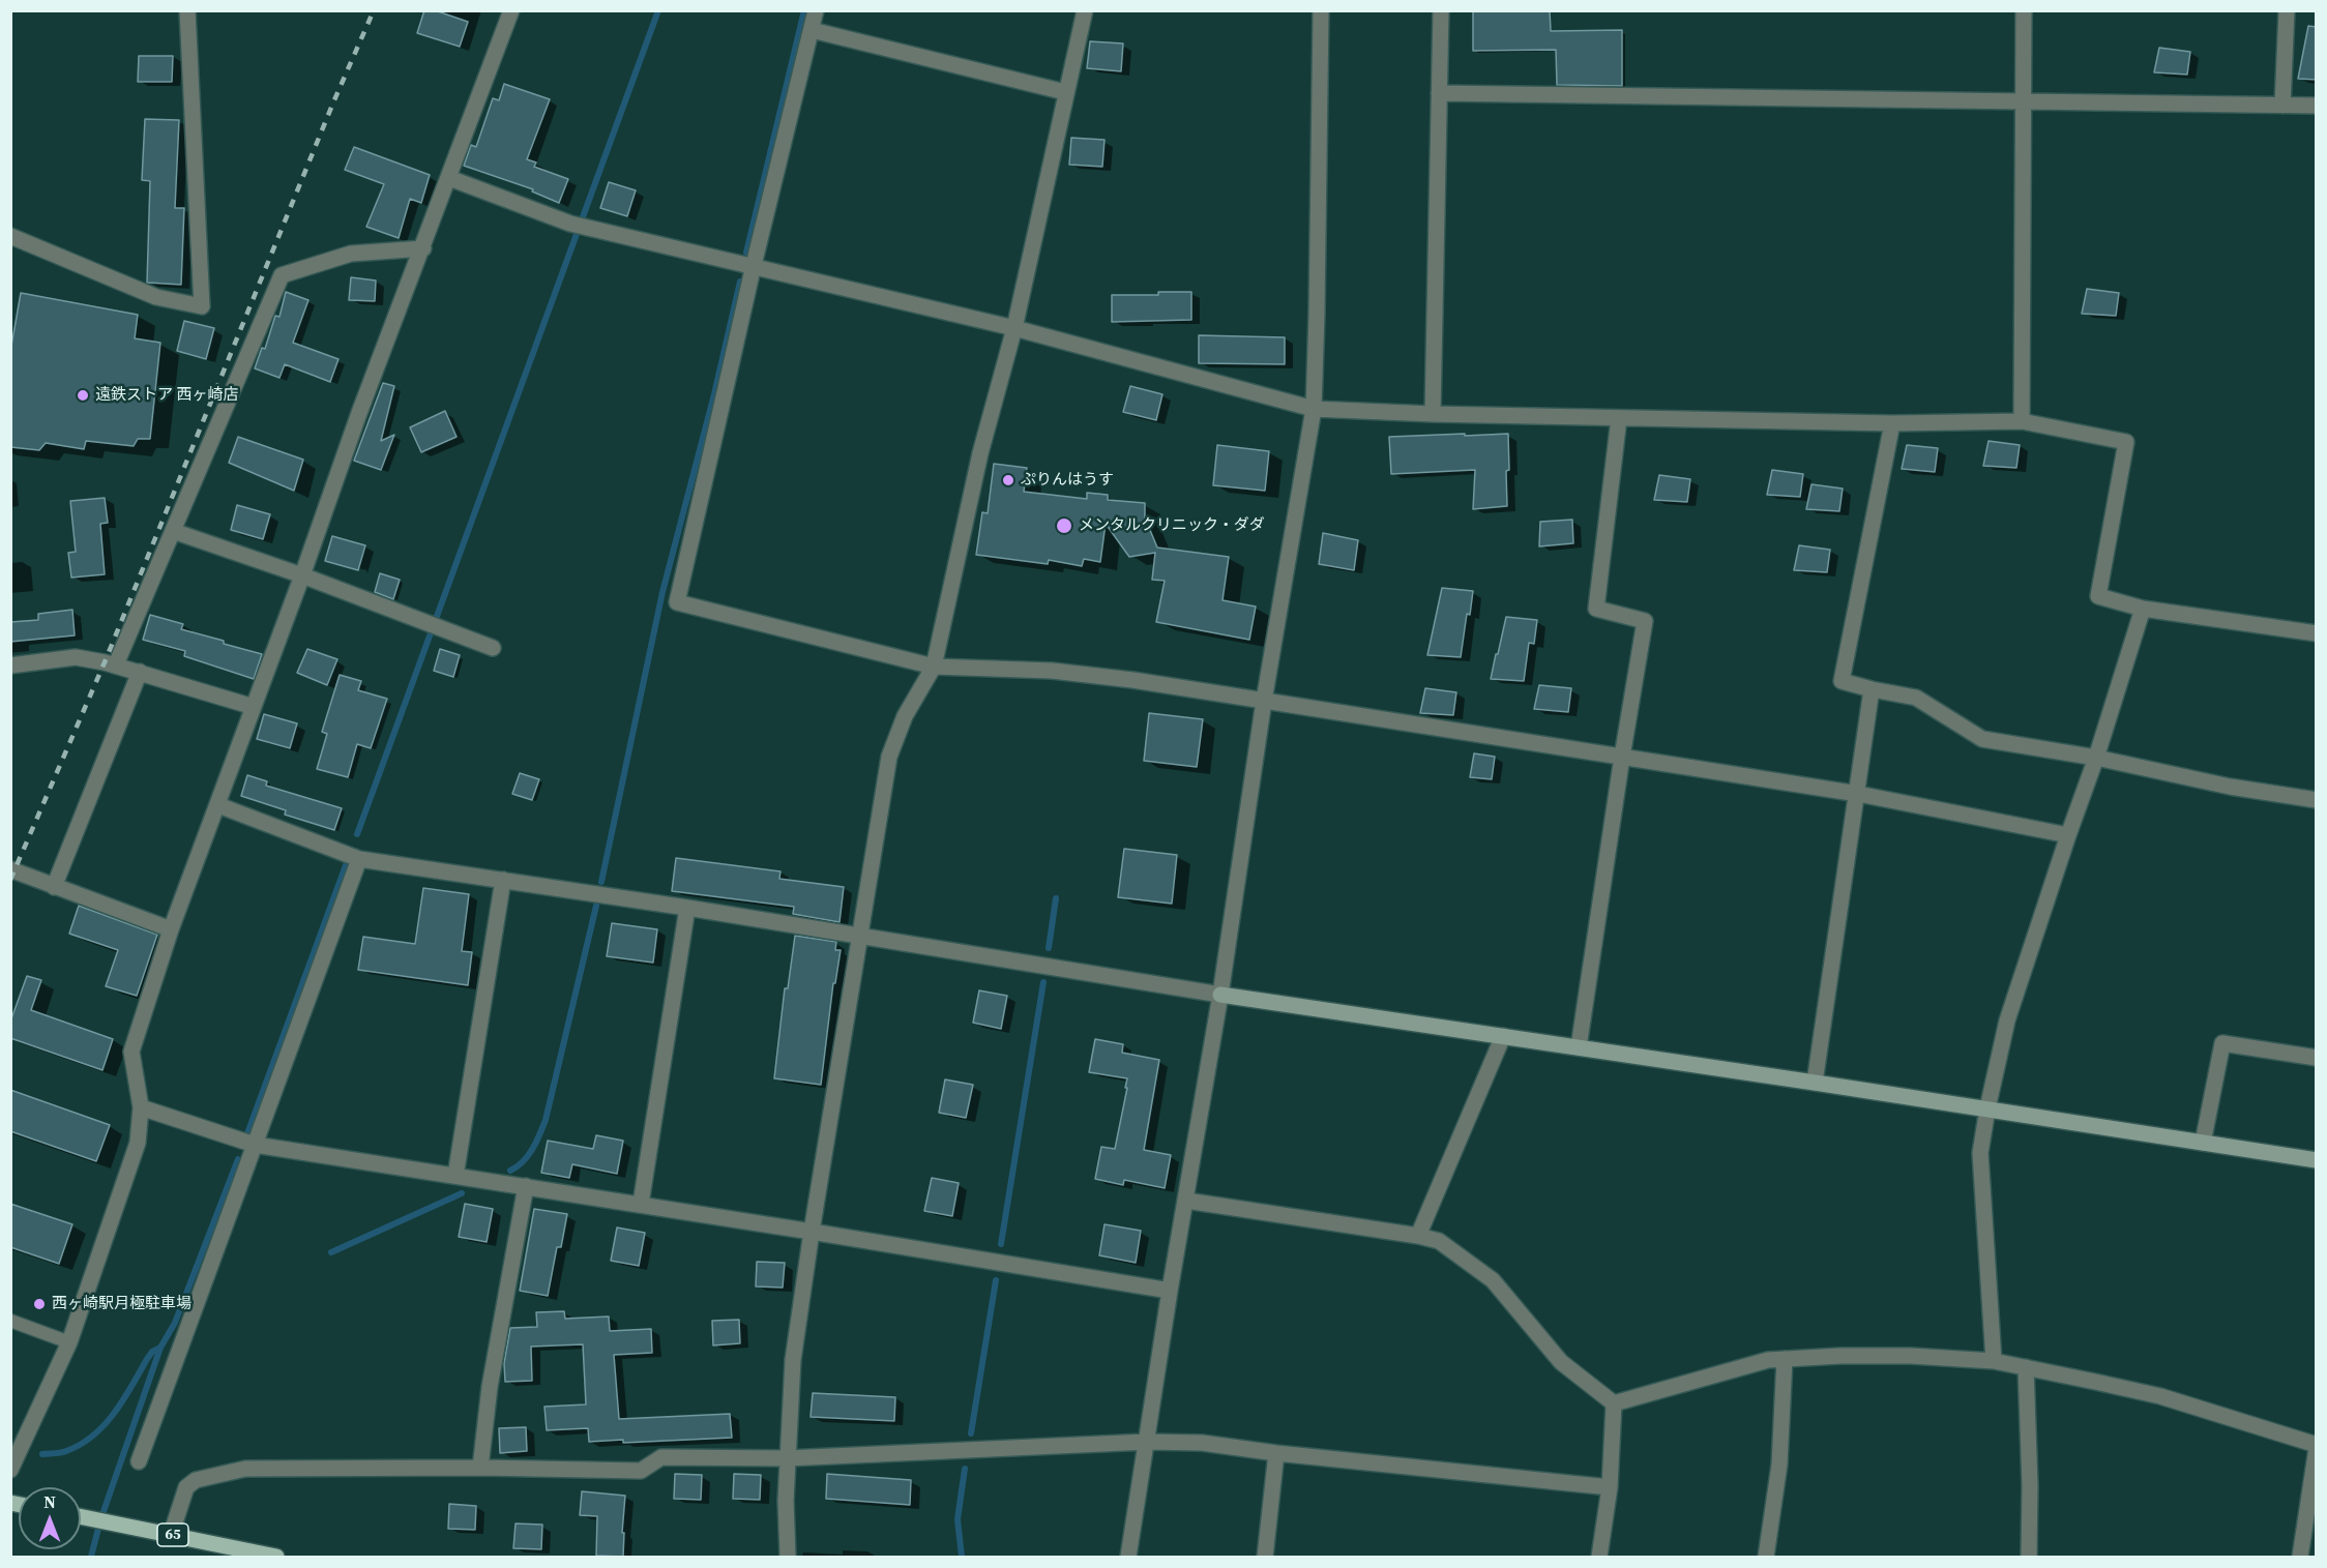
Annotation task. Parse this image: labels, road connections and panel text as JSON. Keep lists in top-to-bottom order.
{
  "streets": {
    "main road": ["65"]
  },
  "places": [
    "遠鉄ストア 西ヶ崎店",
    "ぷりんはうす",
    "メンタルクリニック・ダダ",
    "西ヶ崎駅月極駐車場"
  ],
  "north": "top"
}
